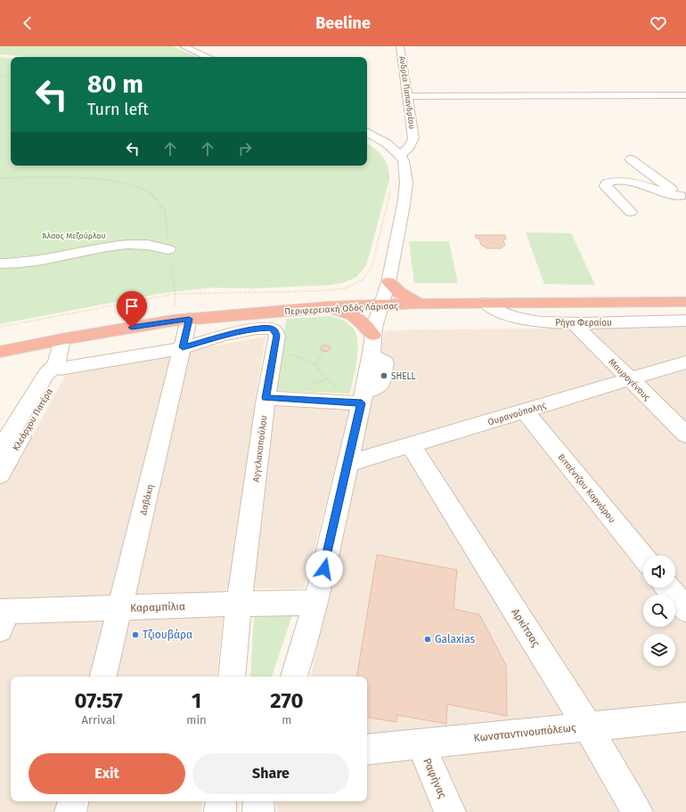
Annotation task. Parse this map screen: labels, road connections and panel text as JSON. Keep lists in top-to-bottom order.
{
  "streets": {
    "highway": ["Περιφερειακή Οδός Λάρισας"],
    "street": [
      "Ανδρέα Παπανδρέου",
      "Ρήγα Φεραίου",
      "Μαυρογένους",
      "Ουρανούπολης",
      "Κλεάρχου Πατέρα",
      "Αγγελακοπούλου",
      "Βιτσέντζου Κορνάρου",
      "Δαβάκη",
      "Καραμπίλια",
      "Αρκίτσας",
      "Κωνσταντινουπόλεως",
      "Ραφήνας"
    ]
  },
  "crossings": [
    ["Περιφερειακή Οδός Λάρισας", "Ρήγα Φεραίου"],
    ["Περιφερειακή Οδός Λάρισας", "Κλεάρχου Πατέρα"],
    ["Περιφερειακή Οδός Λάρισας", "Δαβάκη"],
    ["Ρήγα Φεραίου", "Μαυρογένους"],
    ["Μαυρογένους", "Ουρανούπολης"],
    ["Ουρανούπολης", "Βιτσέντζου Κορνάρου"],
    ["Ουρανούπολης", "Αρκίτσας"],
    ["Κλεάρχου Πατέρα", "Αγγελακοπούλου"],
    ["Αγγελακοπούλου", "Δαβάκη"],
    ["Αγγελακοπούλου", "Καραμπίλια"],
    ["Δαβάκη", "Καραμπίλια"],
    ["Αρκίτσας", "Κωνσταντινουπόλεως"],
    ["Κωνσταντινουπόλεως", "Ραφήνας"]
  ],
  "parks": ["Άλσος Μεζούρλου"],
  "places": ["SHELL", "Τζιουβάρα", "Galaxias"],
  "page": {
    "header": "Beeline",
    "turn": ["80 m", "Turn left"],
    "eta": [
      "07:57",
      "Arrival",
      "1",
      "min",
      "270",
      "m"
    ],
    "buttons": ["Exit", "Share"]
  }
}
